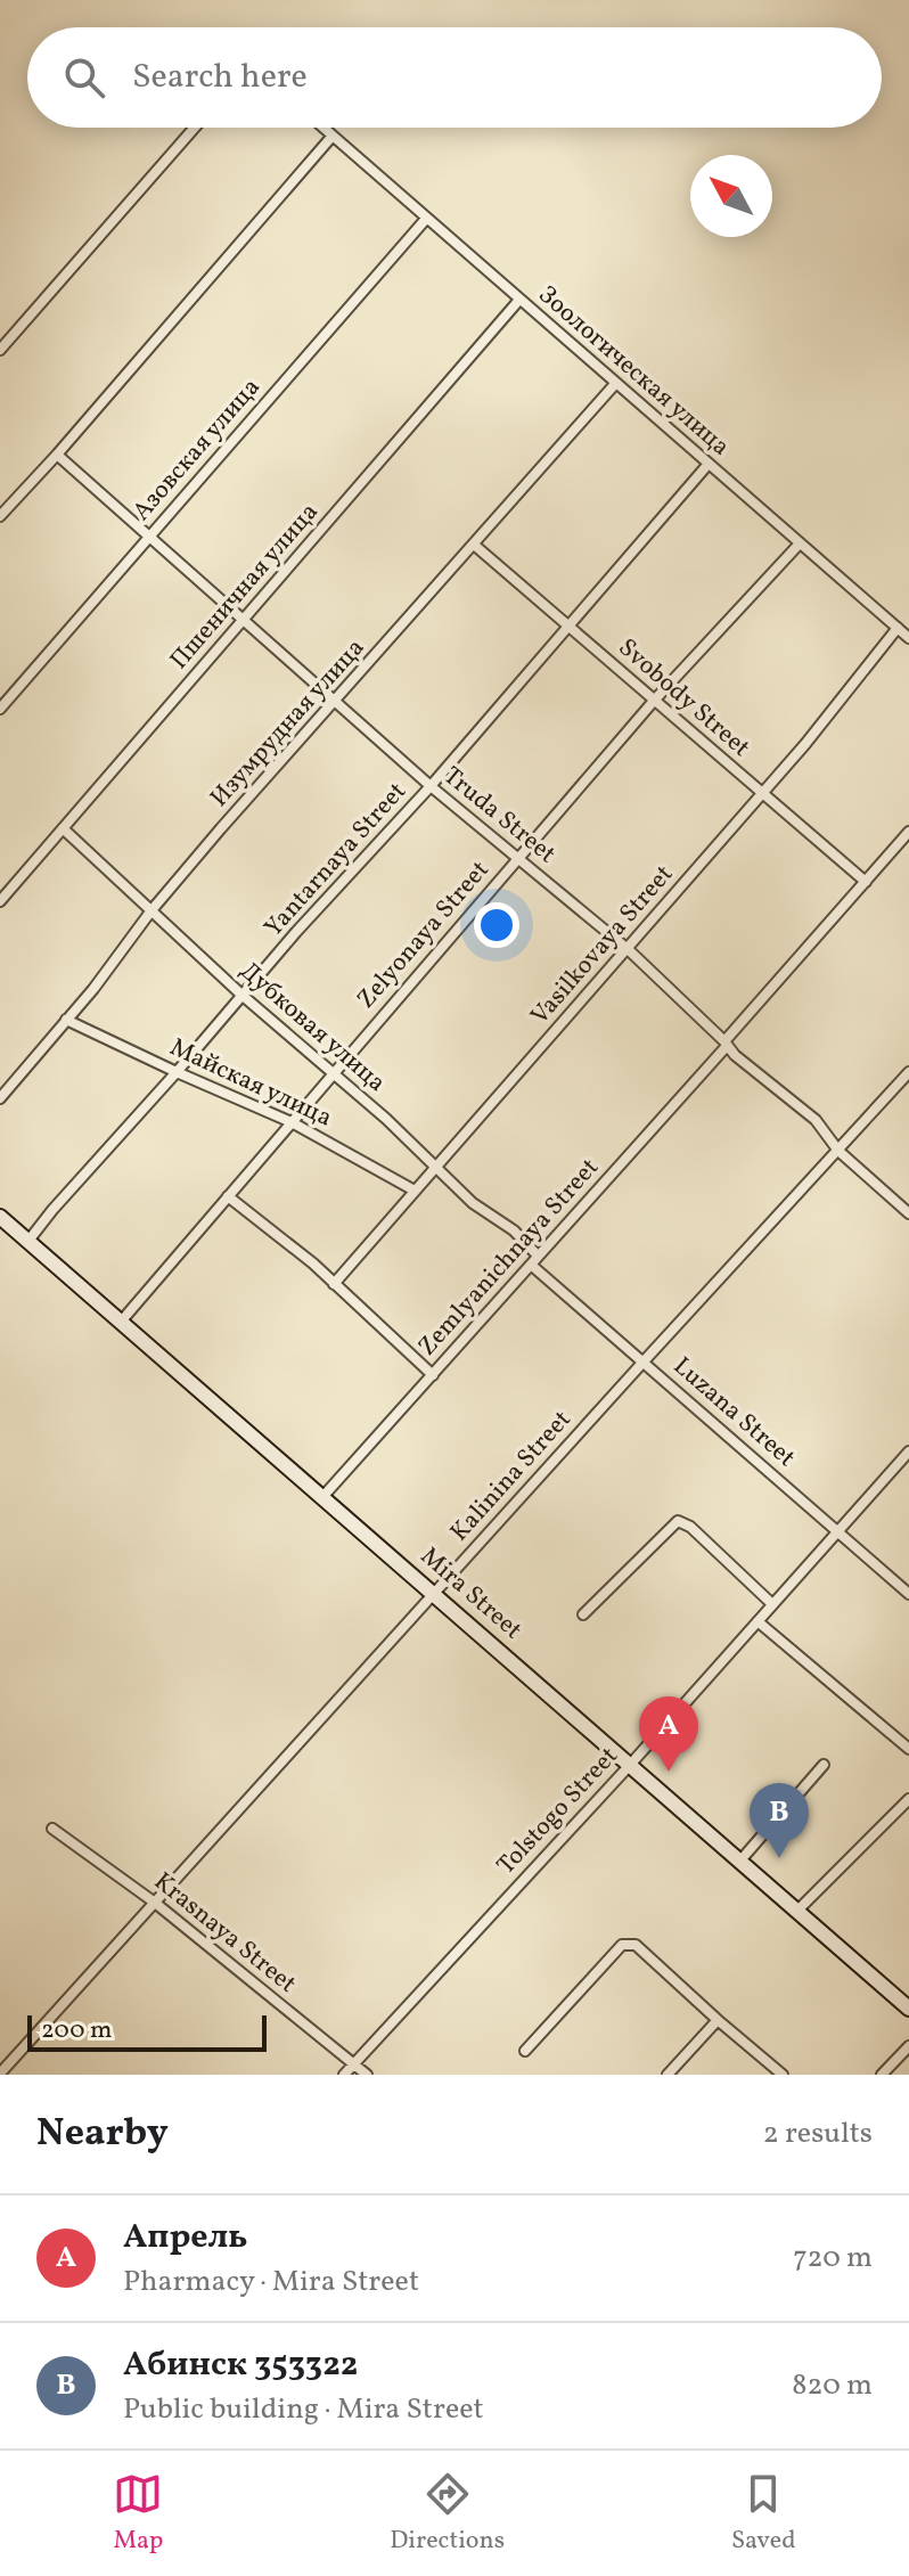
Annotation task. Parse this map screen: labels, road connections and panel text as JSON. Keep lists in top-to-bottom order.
{
  "streets": {
    "main road": ["Mira Street"],
    "street": [
      "Зоологическая улица",
      "Азовская улица",
      "Пшеничная улица",
      "Svobody Street",
      "Изумрудная улица",
      "Truda Street",
      "Yantarnaya Street",
      "Zelyonaya Street",
      "Vasilkovaya Street",
      "Дубковая улица",
      "Майская улица",
      "Zemlyanichnaya Street",
      "Luzana Street",
      "Kalinina Street",
      "Tolstogo Street",
      "Krasnaya Street"
    ]
  },
  "crossings": [
    ["Зоологическая улица", "Азовская улица"],
    ["Зоологическая улица", "Пшеничная улица"],
    ["Зоологическая улица", "Изумрудная улица"],
    ["Зоологическая улица", "Yantarnaya Street"],
    ["Зоологическая улица", "Zelyonaya Street"],
    ["Зоологическая улица", "Vasilkovaya Street"],
    ["Азовская улица", "Truda Street"],
    ["Пшеничная улица", "Truda Street"],
    ["Пшеничная улица", "Дубковая улица"],
    ["Svobody Street", "Изумрудная улица"],
    ["Svobody Street", "Yantarnaya Street"],
    ["Svobody Street", "Zelyonaya Street"],
    ["Svobody Street", "Vasilkovaya Street"],
    ["Svobody Street", "Zemlyanichnaya Street"],
    ["Изумрудная улица", "Truda Street"],
    ["Изумрудная улица", "Дубковая улица"],
    ["Изумрудная улица", "Майская улица"],
    ["Truda Street", "Yantarnaya Street"],
    ["Truda Street", "Zelyonaya Street"],
    ["Truda Street", "Vasilkovaya Street"],
    ["Truda Street", "Zemlyanichnaya Street"],
    ["Truda Street", "Kalinina Street"],
    ["Yantarnaya Street", "Дубковая улица"],
    ["Yantarnaya Street", "Майская улица"],
    ["Yantarnaya Street", "Mira Street"],
    ["Zelyonaya Street", "Дубковая улица"],
    ["Zelyonaya Street", "Майская улица"],
    ["Zelyonaya Street", "Mira Street"],
    ["Vasilkovaya Street", "Дубковая улица"],
    ["Vasilkovaya Street", "Майская улица"],
    ["Дубковая улица", "Zemlyanichnaya Street"],
    ["Zemlyanichnaya Street", "Luzana Street"],
    ["Zemlyanichnaya Street", "Mira Street"],
    ["Luzana Street", "Kalinina Street"],
    ["Luzana Street", "Tolstogo Street"],
    ["Kalinina Street", "Mira Street"],
    ["Kalinina Street", "Krasnaya Street"],
    ["Mira Street", "Tolstogo Street"],
    ["Tolstogo Street", "Krasnaya Street"]
  ],
  "scale_bar": "200 m",
  "north": "top left",
  "page": {
    "search": "Search here",
    "pins": ["A", "B"],
    "scale": "200 m",
    "heading": ["Nearby", "2 results"],
    "list": [
      {
        "mark": "A",
        "name": "Апрель",
        "note": "Pharmacy · Mira Street",
        "value": "720 m"
      },
      {
        "mark": "B",
        "name": "Абинск 353322",
        "note": "Public building · Mira Street",
        "value": "820 m"
      }
    ],
    "nav": ["Map", "Directions", "Saved"]
  }
}
